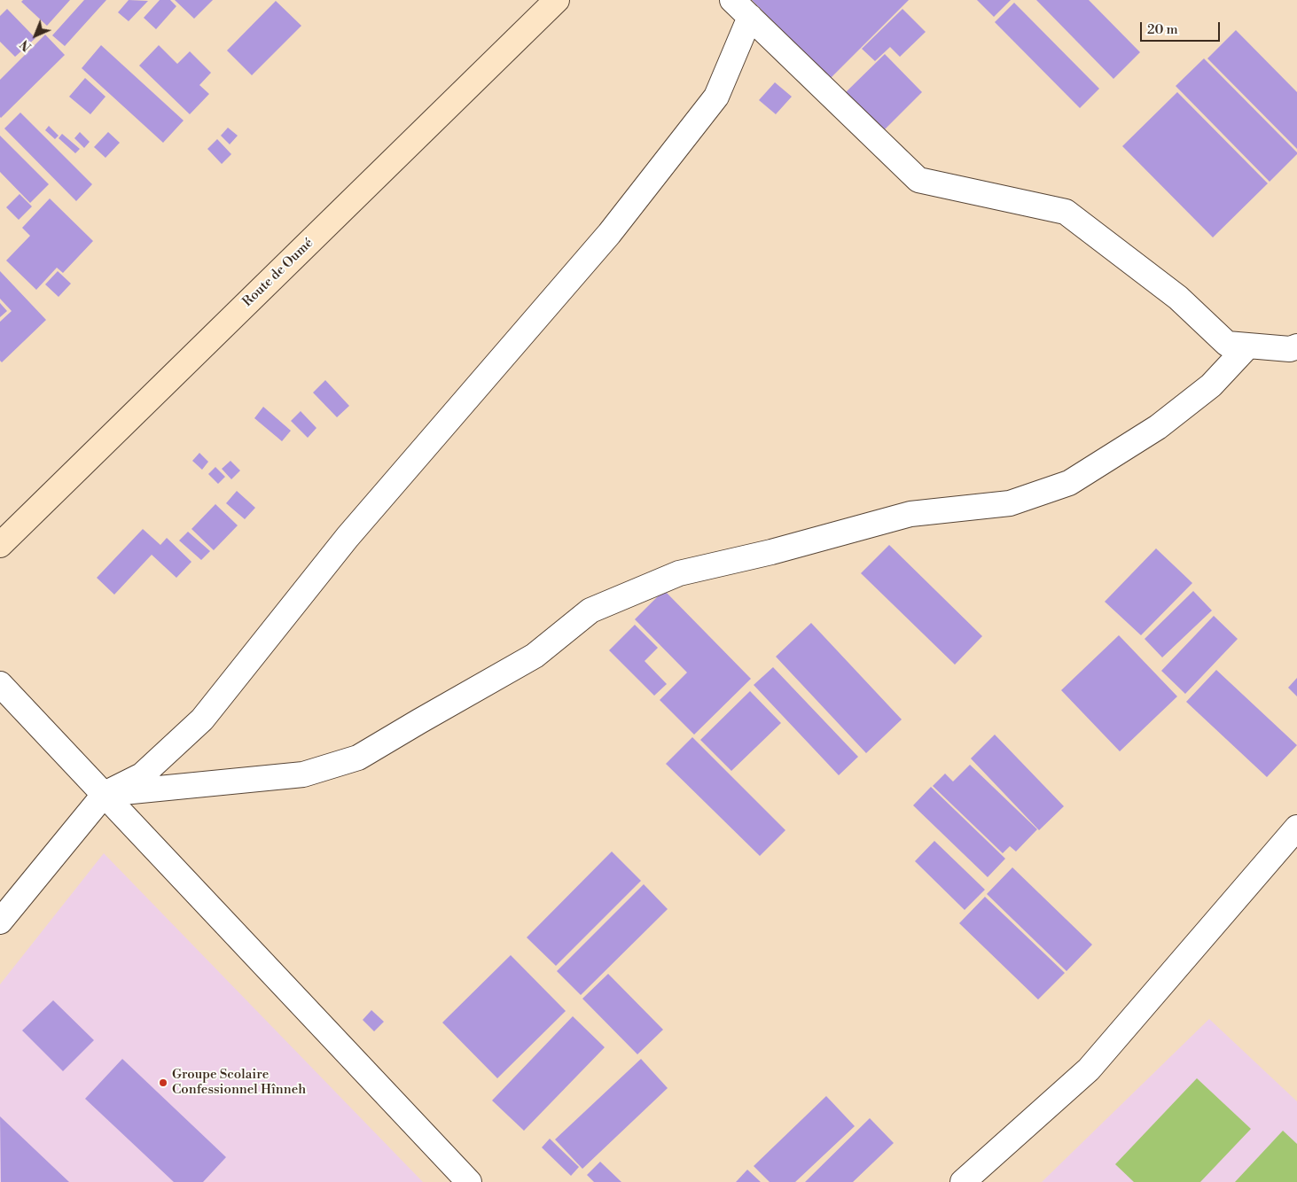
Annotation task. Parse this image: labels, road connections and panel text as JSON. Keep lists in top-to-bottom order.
{
  "streets": {
    "main road": ["Route de Oumé"]
  },
  "places": ["Groupe Scolaire Confessionnel Hînneh"],
  "scale_bar": "20 m",
  "north": "bottom left"
}
